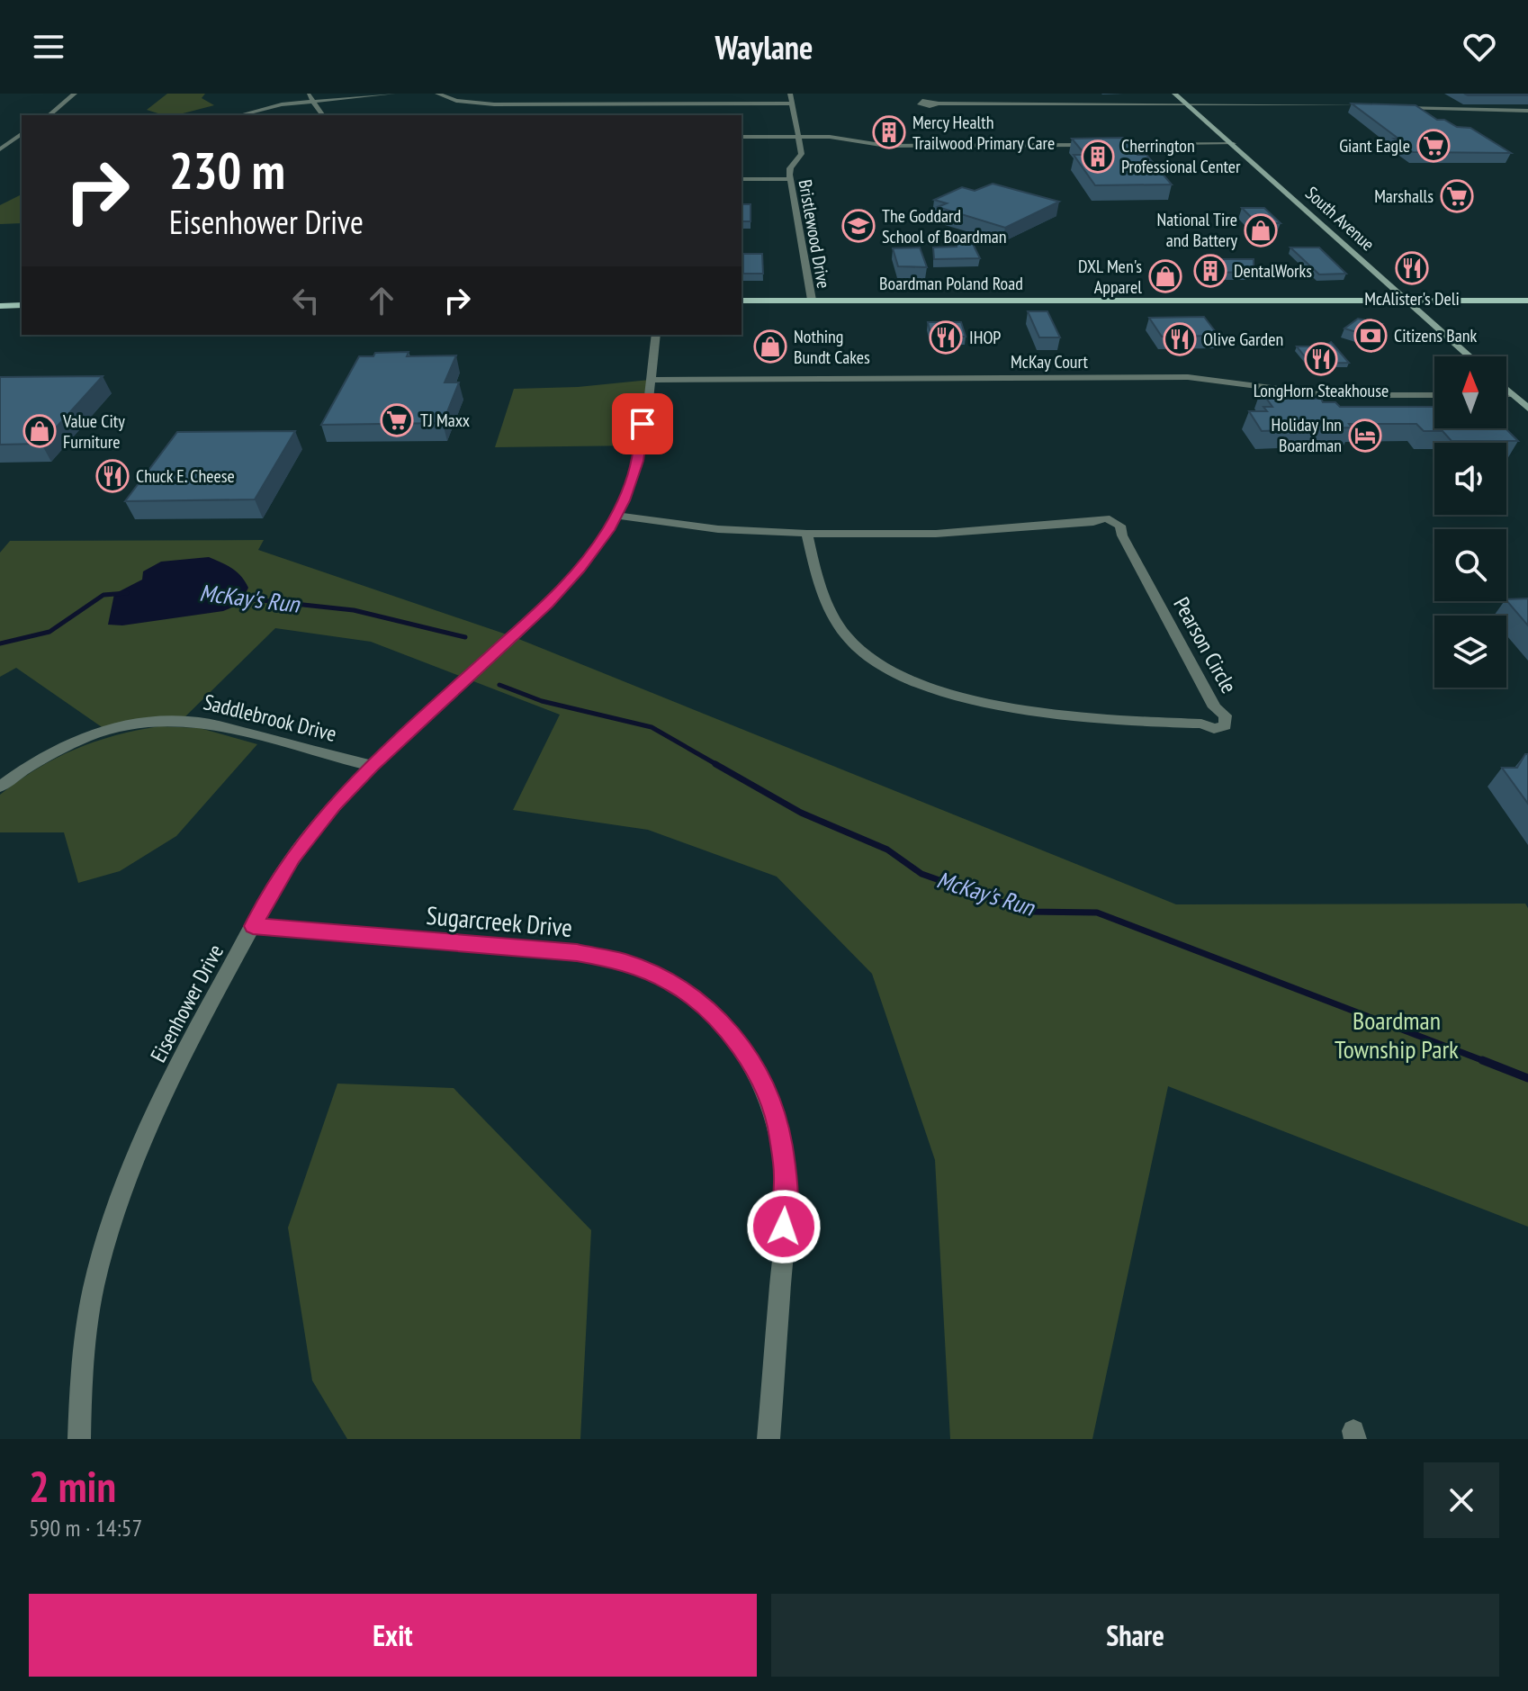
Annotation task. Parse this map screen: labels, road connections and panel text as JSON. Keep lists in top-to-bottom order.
{
  "streets": {
    "main road": ["South Avenue", "Boardman Poland Road"],
    "street": [
      "Bristlewood Drive",
      "McKay Court",
      "Pearson Circle",
      "Saddlebrook Drive",
      "Sugarcreek Drive",
      "Eisenhower Drive"
    ]
  },
  "crossings": [
    ["South Avenue", "Boardman Poland Road"],
    ["Bristlewood Drive", "Boardman Poland Road"],
    ["McKay Court", "Eisenhower Drive"],
    ["Pearson Circle", "Eisenhower Drive"],
    ["Saddlebrook Drive", "Eisenhower Drive"],
    ["Sugarcreek Drive", "Eisenhower Drive"]
  ],
  "water": ["McKay's Run"],
  "parks": ["Boardman Township Park"],
  "places": {
    "building": ["Mercy Health Trailwood Primary Care", "Cherrington Professional Center", "DentalWorks"],
    "supermarket": ["Giant Eagle", "Marshalls", "TJ Maxx"],
    "school or university": ["The Goddard School of Boardman"],
    "shop": [
      "National Tire and Battery",
      "DXL Men's Apparel",
      "Nothing Bundt Cakes",
      "Value City Furniture"
    ],
    "restaurant": [
      "McAlister's Deli",
      "IHOP",
      "Olive Garden",
      "LongHorn Steakhouse",
      "Chuck E. Cheese"
    ],
    "bank": ["Citizens Bank"],
    "hotel": ["Holiday Inn Boardman"]
  },
  "north": "top",
  "page": {
    "header": "Waylane",
    "turn": ["230 m", "Eisenhower Drive"],
    "heading": ["2 min", "590 m · 14:57"],
    "buttons": ["Exit", "Share"]
  }
}
